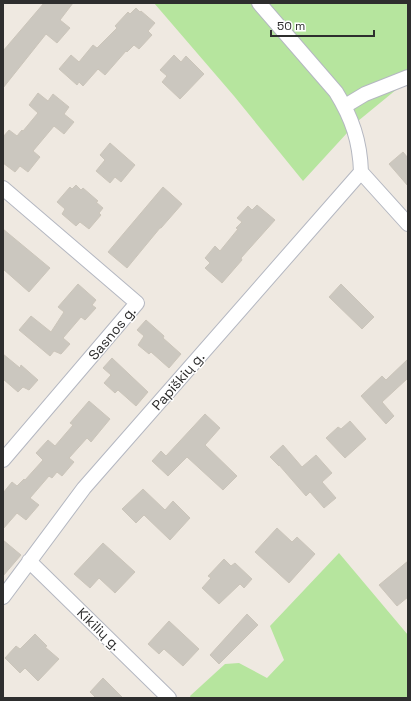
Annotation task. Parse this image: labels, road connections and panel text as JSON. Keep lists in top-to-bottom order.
{
  "streets": {
    "street": ["Sasnos g.", "Papiškių g.", "Kikilių g."]
  },
  "crossings": [
    ["Papiškių g.", "Kikilių g."]
  ],
  "scale_bar": "50 m"
}
